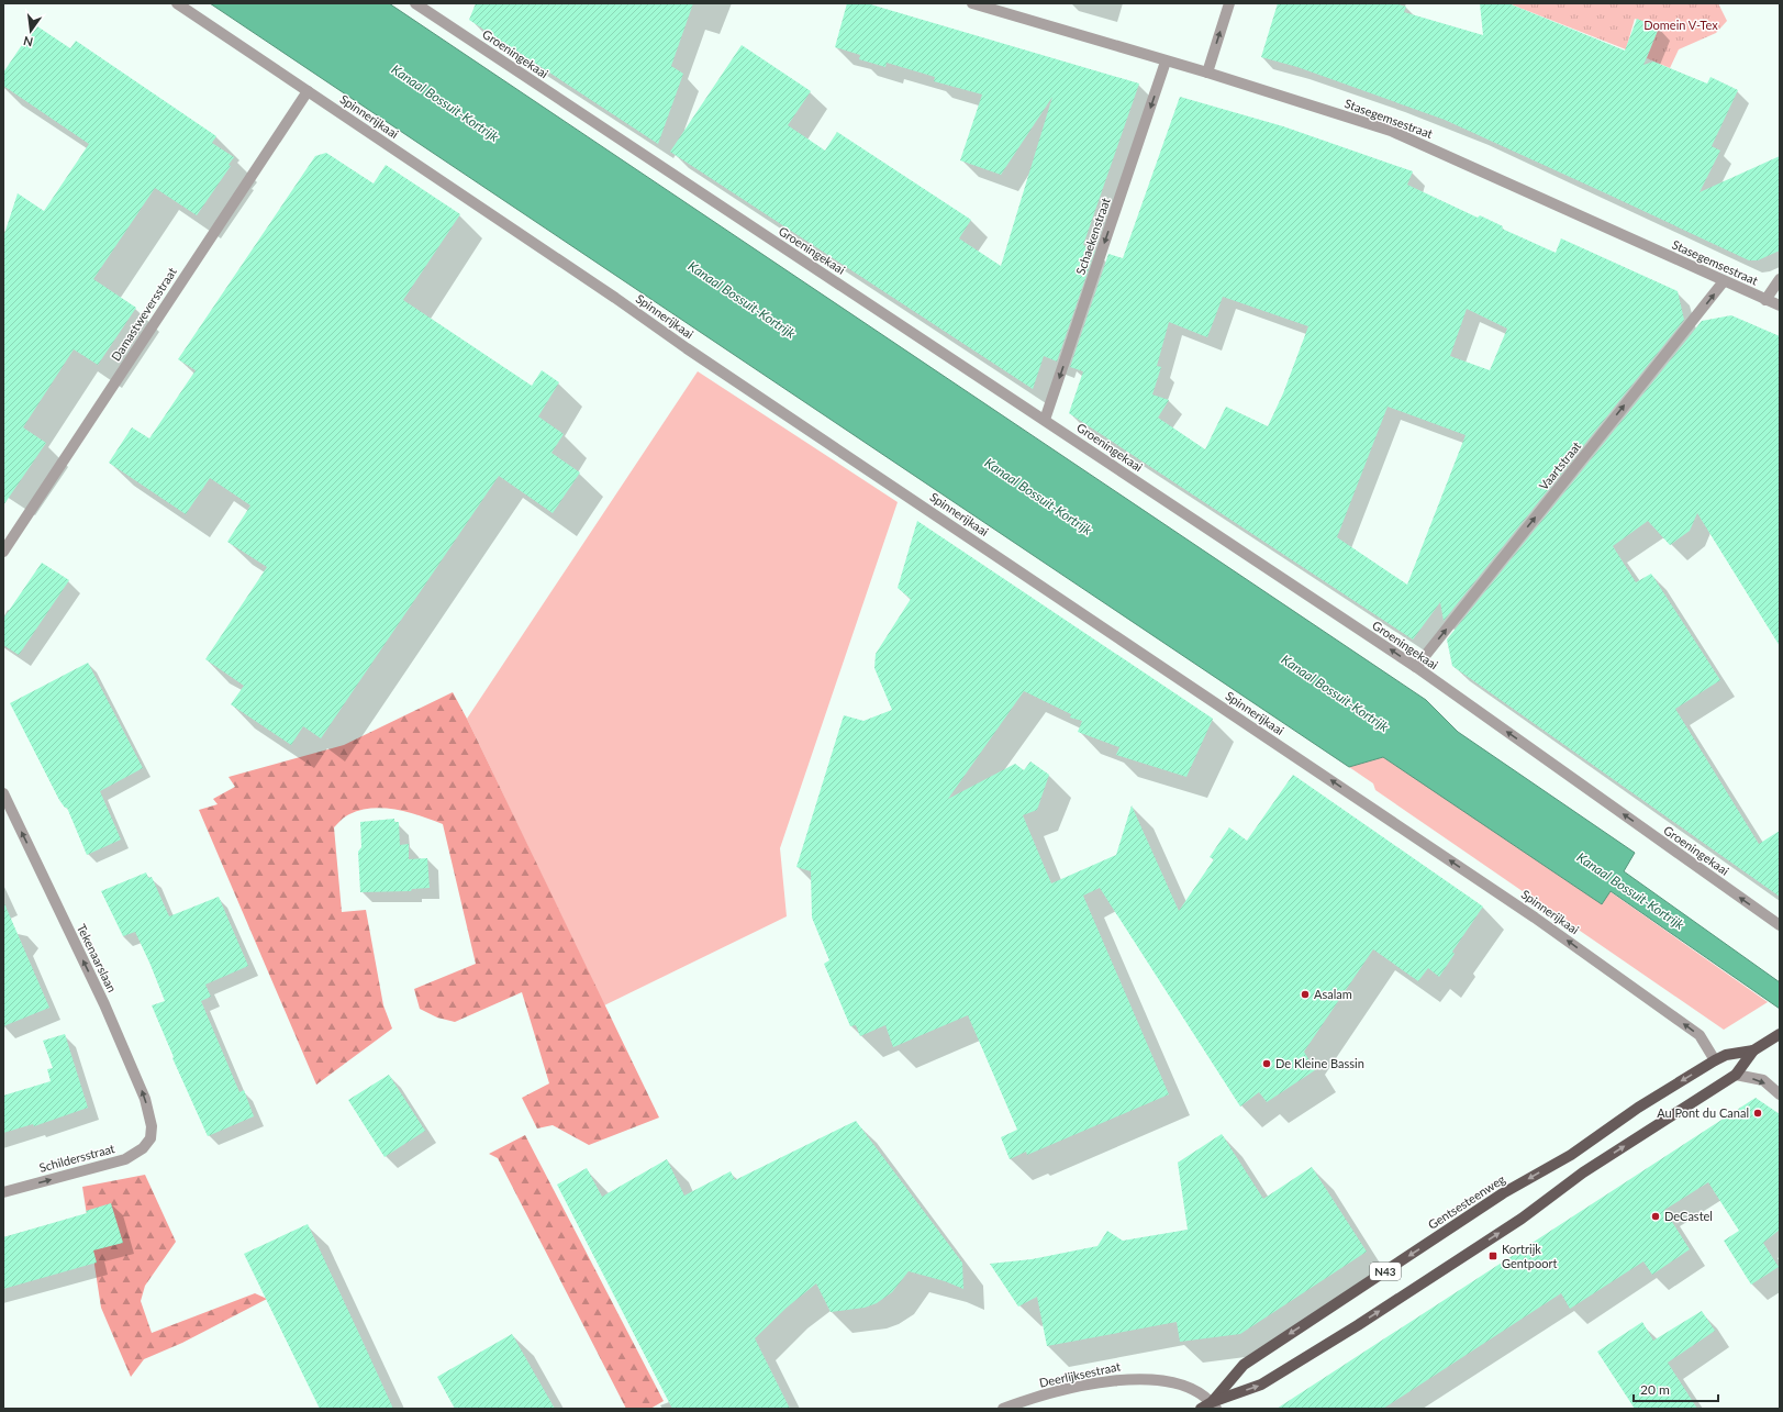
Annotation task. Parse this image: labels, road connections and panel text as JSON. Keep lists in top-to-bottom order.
{
  "streets": {
    "main road": ["Gentsesteenweg", "N43"],
    "street": [
      "Groeningekaai",
      "Spinnerijkaai",
      "Stasegemsestraat",
      "Schaekenstraat",
      "Damastweversstraat",
      "Vaartstraat",
      "Tekenaarslaan",
      "Schildersstraat",
      "Deerlijksestraat"
    ]
  },
  "crossings": [
    ["Groeningekaai", "Schaekenstraat"],
    ["Groeningekaai", "Vaartstraat"],
    ["Spinnerijkaai", "Damastweversstraat"],
    ["Spinnerijkaai", "Gentsesteenweg"],
    ["Stasegemsestraat", "Schaekenstraat"],
    ["Stasegemsestraat", "Vaartstraat"],
    ["Tekenaarslaan", "Schildersstraat"],
    ["Gentsesteenweg", "Deerlijksestraat"]
  ],
  "one_way": [
    "Groeningekaai",
    "Spinnerijkaai",
    "Schaekenstraat",
    "Vaartstraat",
    "Tekenaarslaan",
    "Schildersstraat"
  ],
  "water": ["Kanaal Bossuit-Kortrijk"],
  "parks": ["Domein V-Tex"],
  "places": {
    "other": [
      "Asalam",
      "De Kleine Bassin",
      "Au Pont du Canal",
      "DeCastel"
    ],
    "transit": ["Kortrijk Gentpoort"]
  },
  "scale_bar": "20 m",
  "north": "bottom"
}
